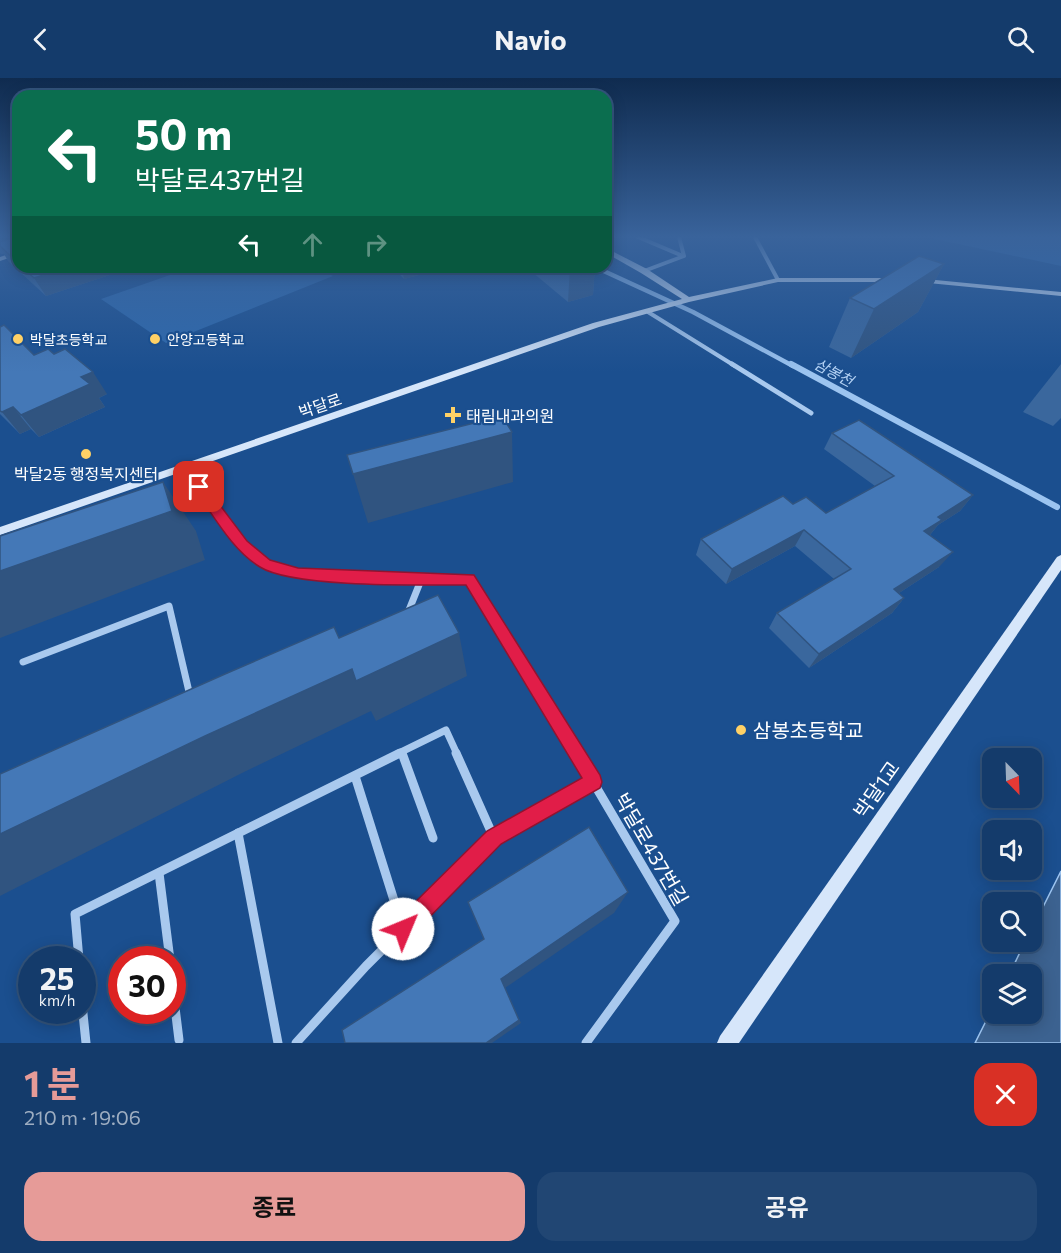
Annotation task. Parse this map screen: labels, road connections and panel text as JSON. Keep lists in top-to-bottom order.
{
  "streets": {
    "street": ["박달로", "박달1교", "박달로437번길"]
  },
  "crossings": [
    ["박달로", "박달로437번길"]
  ],
  "water": ["삼봉천"],
  "places": {
    "other": [
      "박달초등학교",
      "안양고등학교",
      "박달2동 행정복지센터",
      "삼봉초등학교"
    ],
    "health": ["태림내과의원"]
  },
  "north": "bottom right",
  "page": {
    "header": "Navio",
    "turn": ["50 m", "박달로437번길"],
    "speed": "25 km/h",
    "limit": "30",
    "heading": ["1 분", "210 m · 19:06"],
    "buttons": ["종료", "공유"]
  }
}
